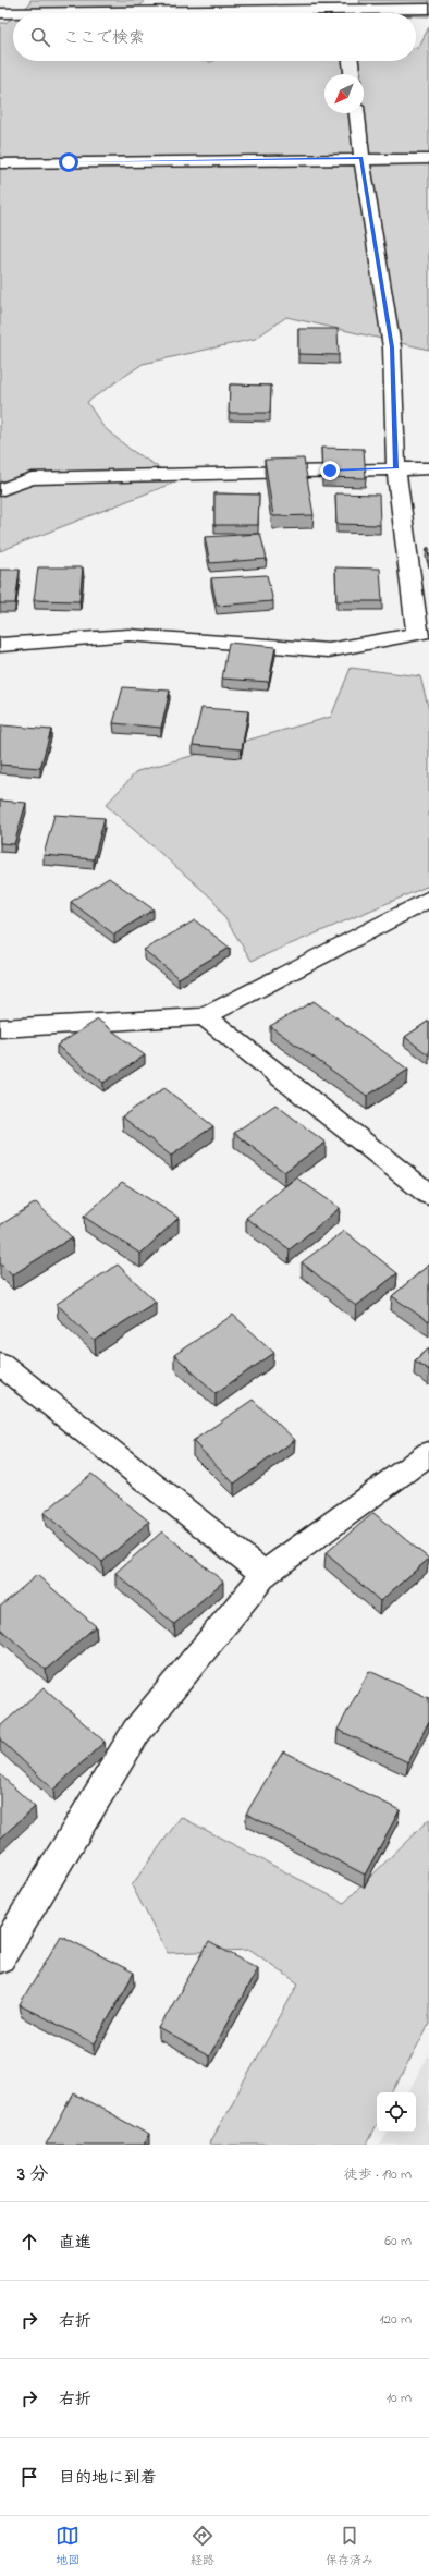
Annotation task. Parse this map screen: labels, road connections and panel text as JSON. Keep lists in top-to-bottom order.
{
  "north": "bottom left",
  "page": {
    "search": "ここで検索",
    "heading": ["3 分", "徒歩 · 190 m"],
    "list": [
      ["直進", "60 m"],
      ["右折", "120 m"],
      ["右折", "10 m"],
      "目的地に到着"
    ],
    "nav": ["地図", "経路", "保存済み"]
  }
}
